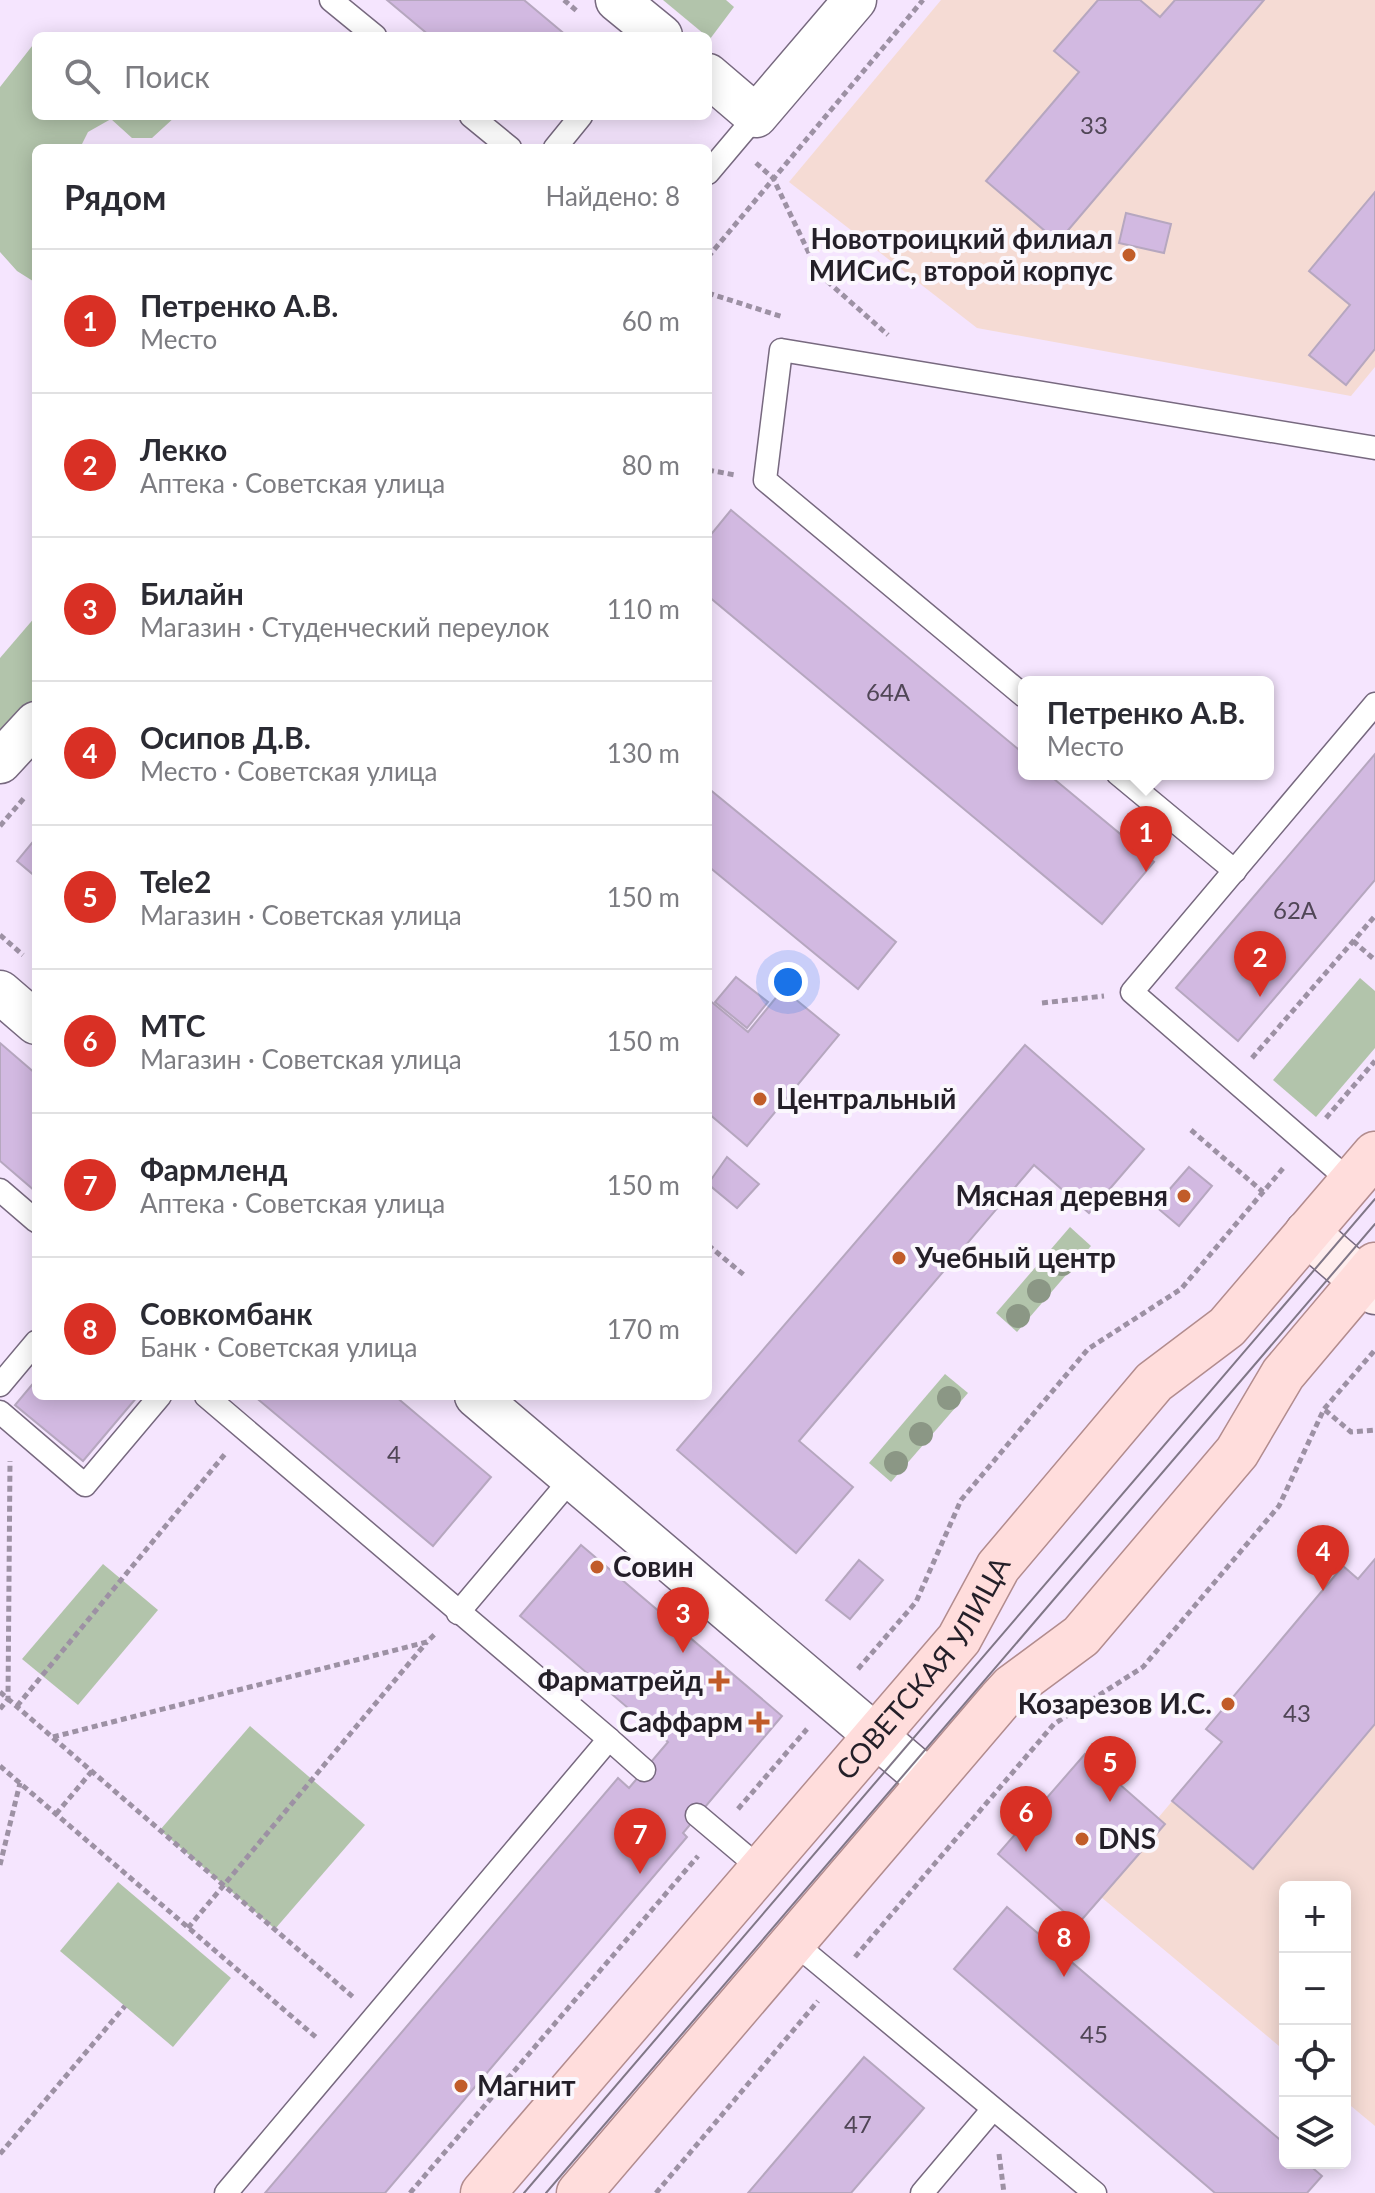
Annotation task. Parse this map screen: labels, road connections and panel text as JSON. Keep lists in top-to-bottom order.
{
  "streets": {
    "main road": ["СОВЕТСКАЯ УЛИЦА"]
  },
  "places": {
    "other": [
      "Новотроицкий филиал МИСиС, второй корпус",
      "Центральный",
      "Мясная деревня",
      "Учебный центр",
      "Совин",
      "Козарезов И.С.",
      "DNS",
      "Магнит"
    ],
    "health": ["Фарматрейд", "Саффарм"]
  },
  "house_numbers": [
    "33",
    "64А",
    "62А",
    "4",
    "43",
    "45",
    "47"
  ],
  "page": {
    "search": "Поиск",
    "heading": ["Рядом", "Найдено: 8"],
    "list": [
      {
        "mark": "1",
        "name": "Петренко А.В.",
        "note": "Место",
        "value": "60 m"
      },
      {
        "mark": "2",
        "name": "Лекко",
        "note": "Аптека · Советская улица",
        "value": "80 m"
      },
      {
        "mark": "3",
        "name": "Билайн",
        "note": "Магазин · Студенческий переулок",
        "value": "110 m"
      },
      {
        "mark": "4",
        "name": "Осипов Д.В.",
        "note": "Место · Советская улица",
        "value": "130 m"
      },
      {
        "mark": "5",
        "name": "Tele2",
        "note": "Магазин · Советская улица",
        "value": "150 m"
      },
      {
        "mark": "6",
        "name": "МТС",
        "note": "Магазин · Советская улица",
        "value": "150 m"
      },
      {
        "mark": "7",
        "name": "Фармленд",
        "note": "Аптека · Советская улица",
        "value": "150 m"
      },
      {
        "mark": "8",
        "name": "Совкомбанк",
        "note": "Банк · Советская улица",
        "value": "170 m"
      }
    ],
    "popup": ["Петренко А.В.", "Место"],
    "pins": [
      "1",
      "2",
      "4",
      "3",
      "5",
      "6",
      "7",
      "8"
    ],
    "map_buttons": ["+", "−"]
  }
}
